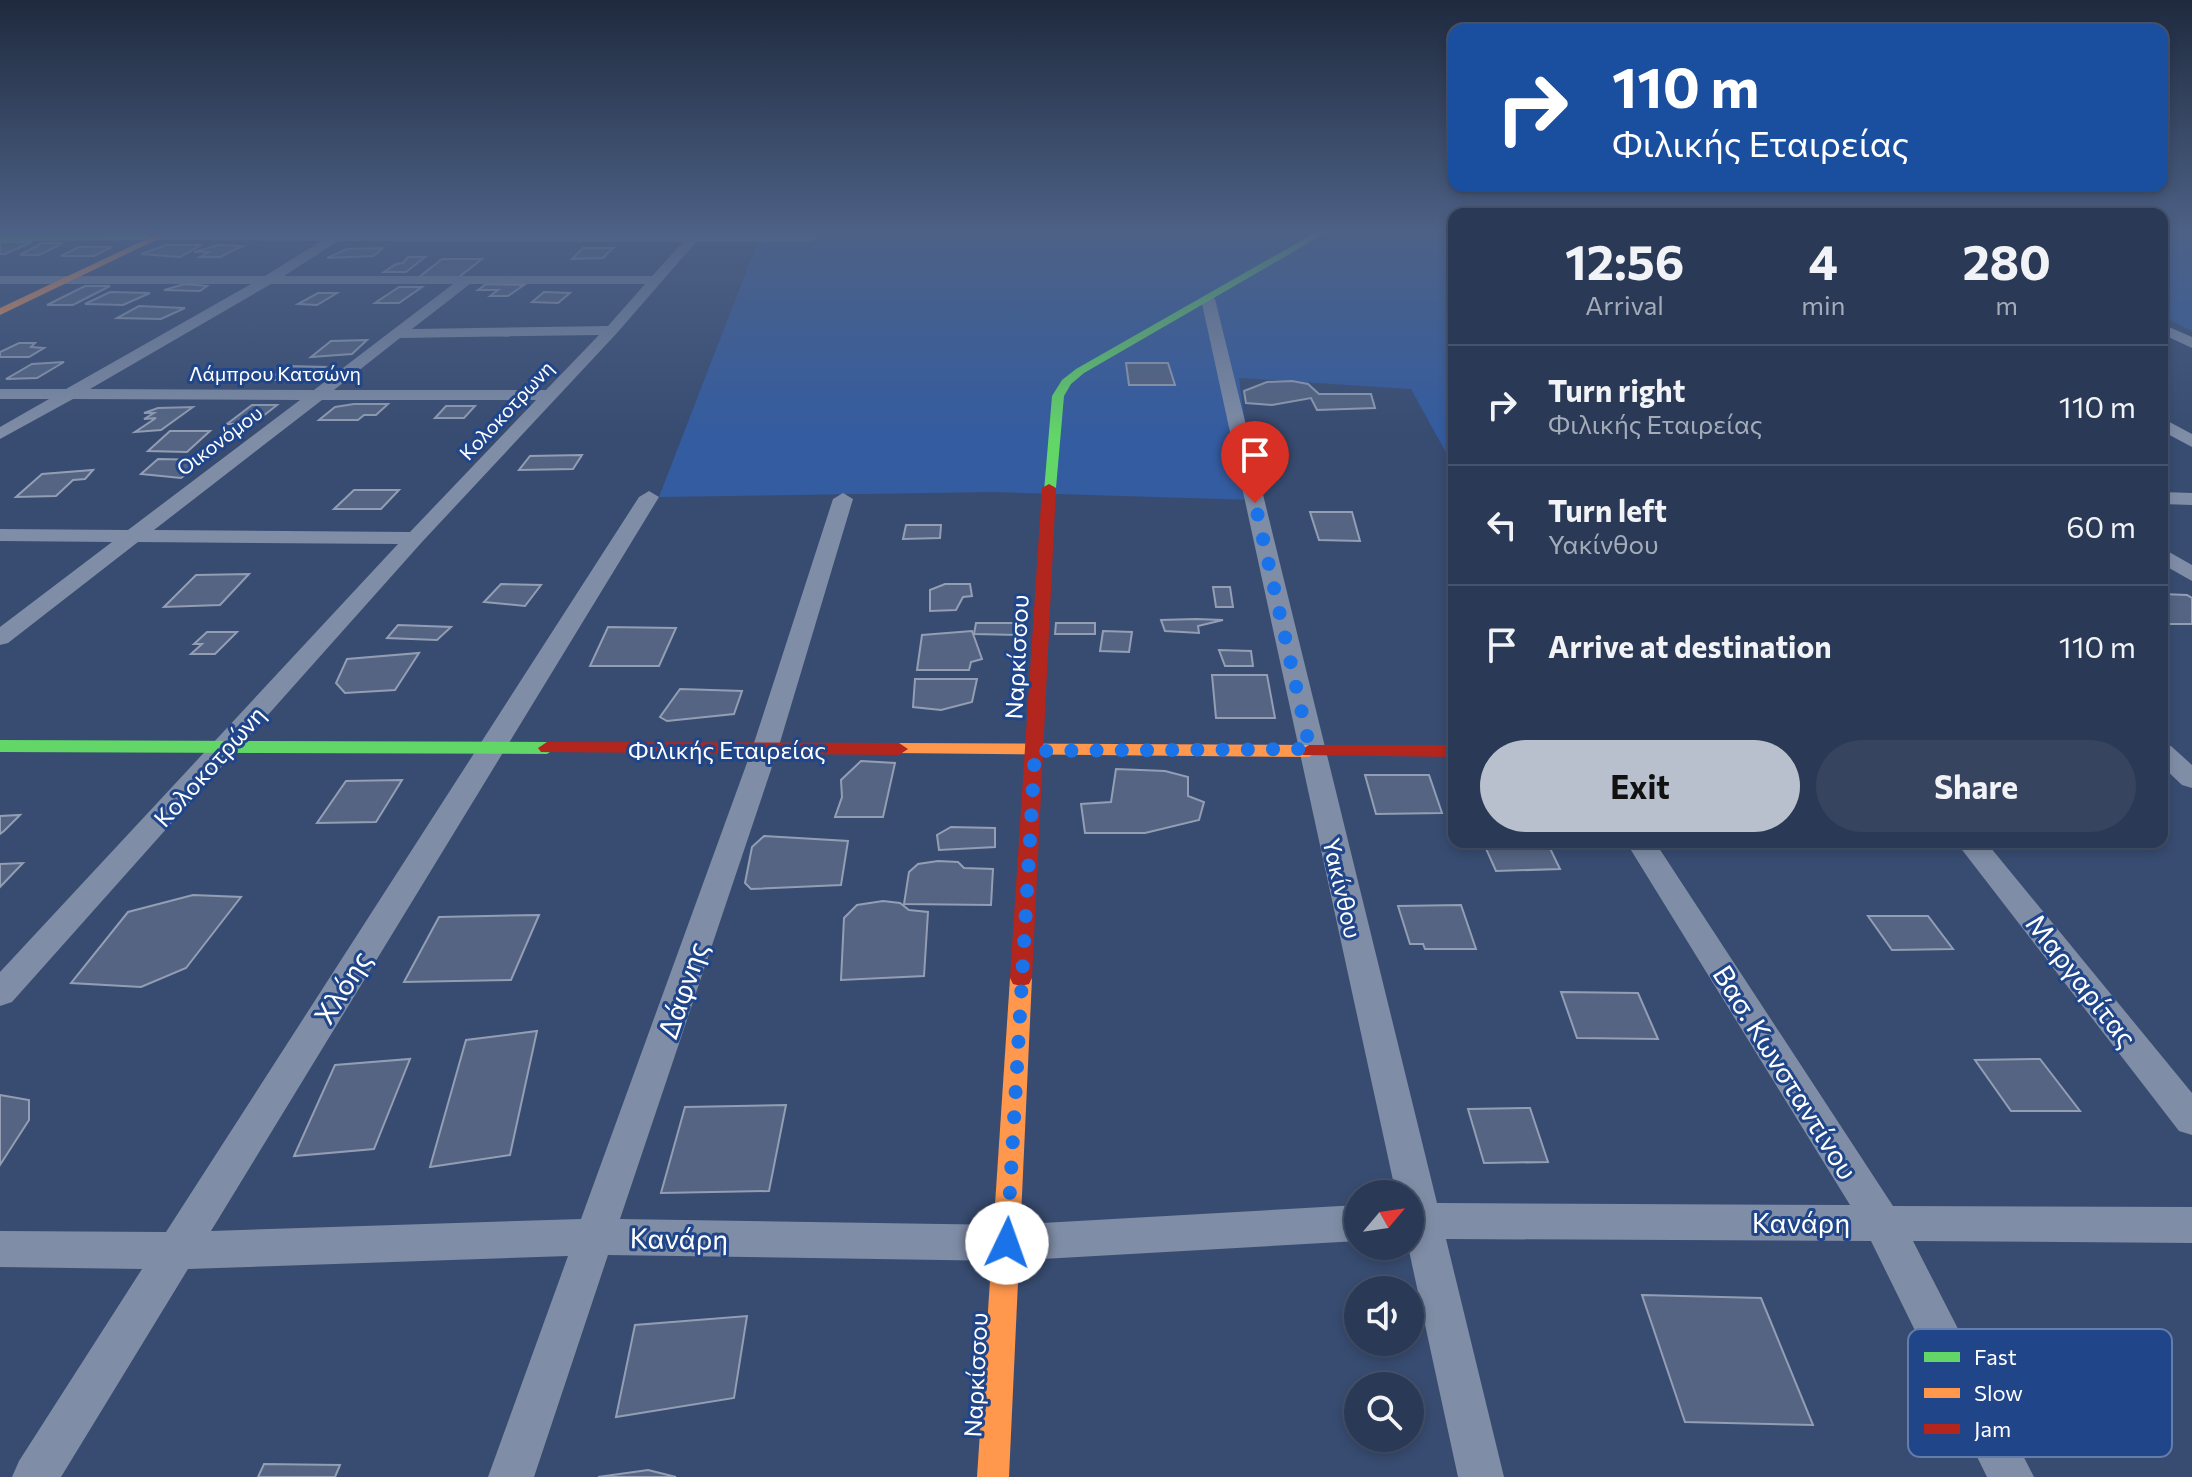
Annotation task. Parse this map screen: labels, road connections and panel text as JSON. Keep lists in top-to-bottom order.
{
  "streets": {
    "street": [
      "Λάμπρου Κατσώνη",
      "Κολοκοτρωνη",
      "Οικονόμου",
      "Ναρκίσσου",
      "Φιλικής Εταιρείας",
      "Κολοκοτρώνη",
      "Υακίνθου",
      "Μαργαρίτας",
      "Χλόης",
      "Δάφνης",
      "Βασ. Κωνσταντίνου",
      "Κανάρη"
    ]
  },
  "crossings": [
    ["Λάμπρου Κατσώνη", "Κολοκοτρωνη"],
    ["Λάμπρου Κατσώνη", "Οικονόμου"],
    ["Κολοκοτρωνη", "Κολοκοτρώνη"],
    ["Ναρκίσσου", "Φιλικής Εταιρείας"],
    ["Ναρκίσσου", "Υακίνθου"],
    ["Ναρκίσσου", "Κανάρη"],
    ["Φιλικής Εταιρείας", "Κολοκοτρώνη"],
    ["Φιλικής Εταιρείας", "Υακίνθου"],
    ["Φιλικής Εταιρείας", "Χλόης"],
    ["Φιλικής Εταιρείας", "Δάφνης"],
    ["Χλόης", "Κανάρη"],
    ["Δάφνης", "Κανάρη"],
    ["Βασ. Κωνσταντίνου", "Κανάρη"]
  ],
  "legend": ["Fast", "Slow", "Jam"],
  "north": "top right",
  "page": {
    "turn": ["110 m", "Φιλικής Εταιρείας"],
    "eta": [
      "12:56",
      "Arrival",
      "4",
      "min",
      "280",
      "m"
    ],
    "list": [
      {
        "name": "Turn right",
        "note": "Φιλικής Εταιρείας",
        "value": "110 m"
      },
      {
        "name": "Turn left",
        "note": "Υακίνθου",
        "value": "60 m"
      },
      {
        "name": "Arrive at destination",
        "value": "110 m"
      }
    ],
    "buttons": ["Exit", "Share"]
  }
}
